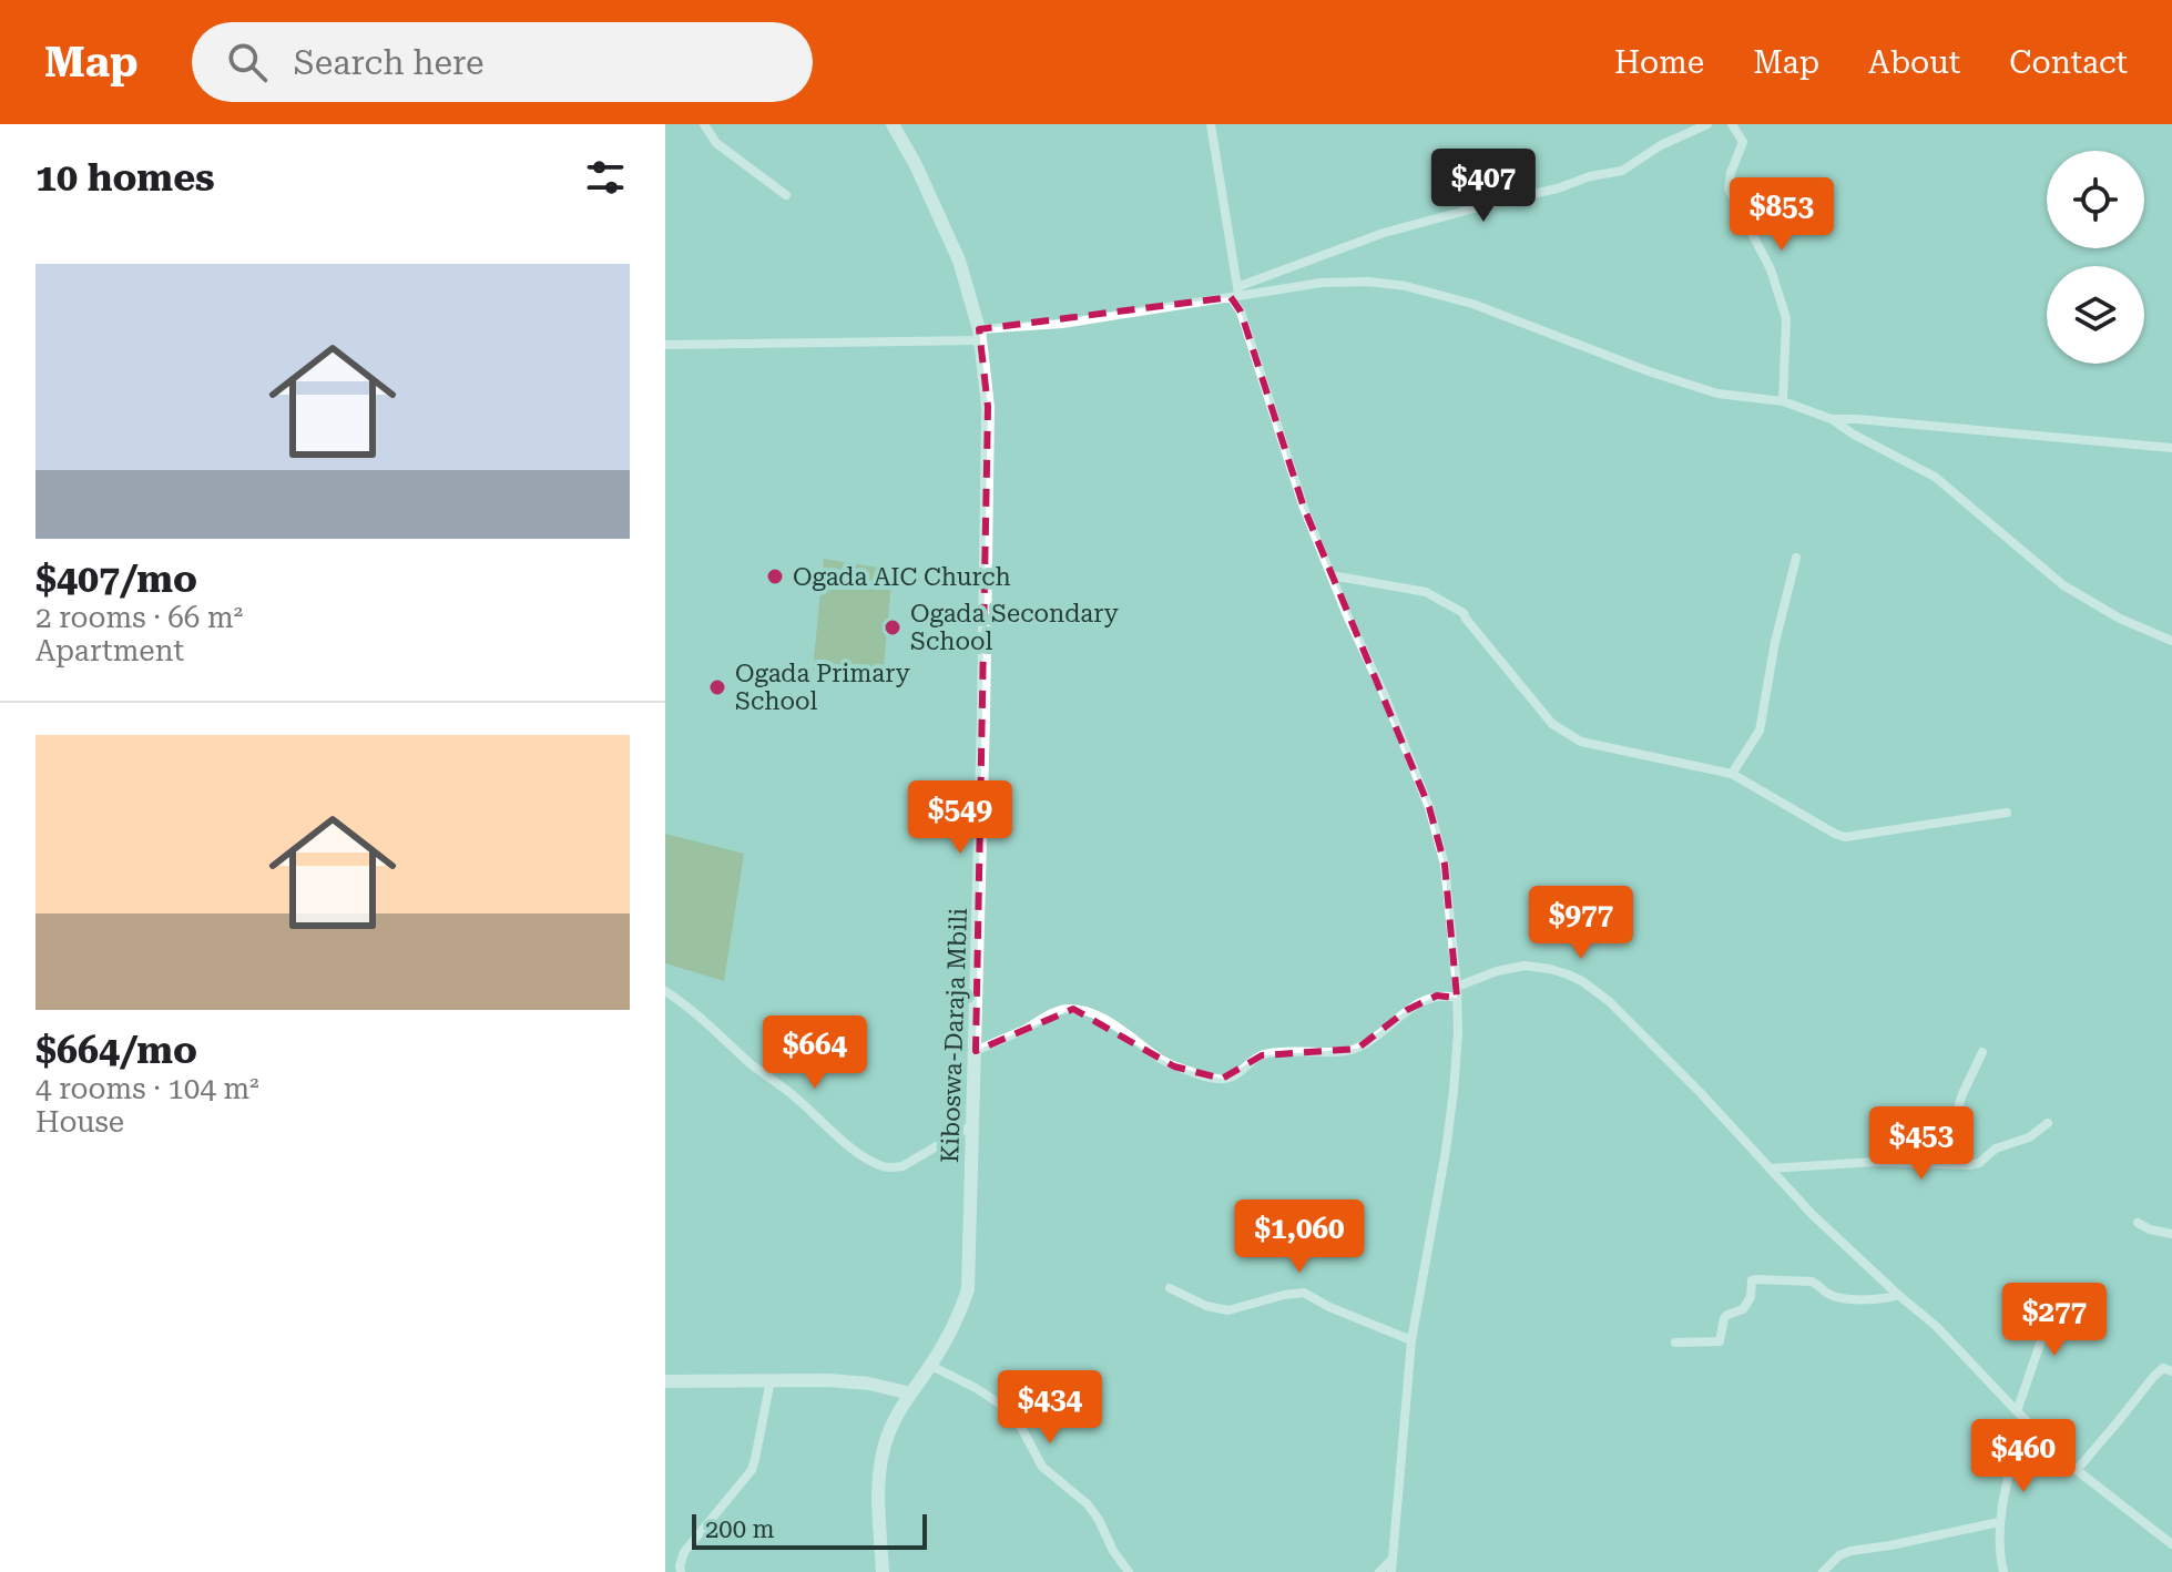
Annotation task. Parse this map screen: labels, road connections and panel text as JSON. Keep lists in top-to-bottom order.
{
  "streets": {
    "main road": ["Kiboswa-Daraja Mbili"]
  },
  "places": ["Ogada AIC Church", "Ogada Secondary School", "Ogada Primary School"],
  "scale_bar": "200 m",
  "page": {
    "header": "Map",
    "search": "Search here",
    "nav": [
      "Home",
      "Map",
      "About",
      "Contact"
    ],
    "heading": "10 homes",
    "price": [
      "$407",
      "$853",
      "$549",
      "$977",
      "$664",
      "$453",
      "$1,060",
      "$277",
      "$434",
      "$460"
    ],
    "list": [
      {
        "name": "$407/mo",
        "note": "2 rooms · 66 m² · Apartment"
      },
      {
        "name": "$664/mo",
        "note": "4 rooms · 104 m² · House"
      }
    ],
    "scale": "200 m"
  }
}
